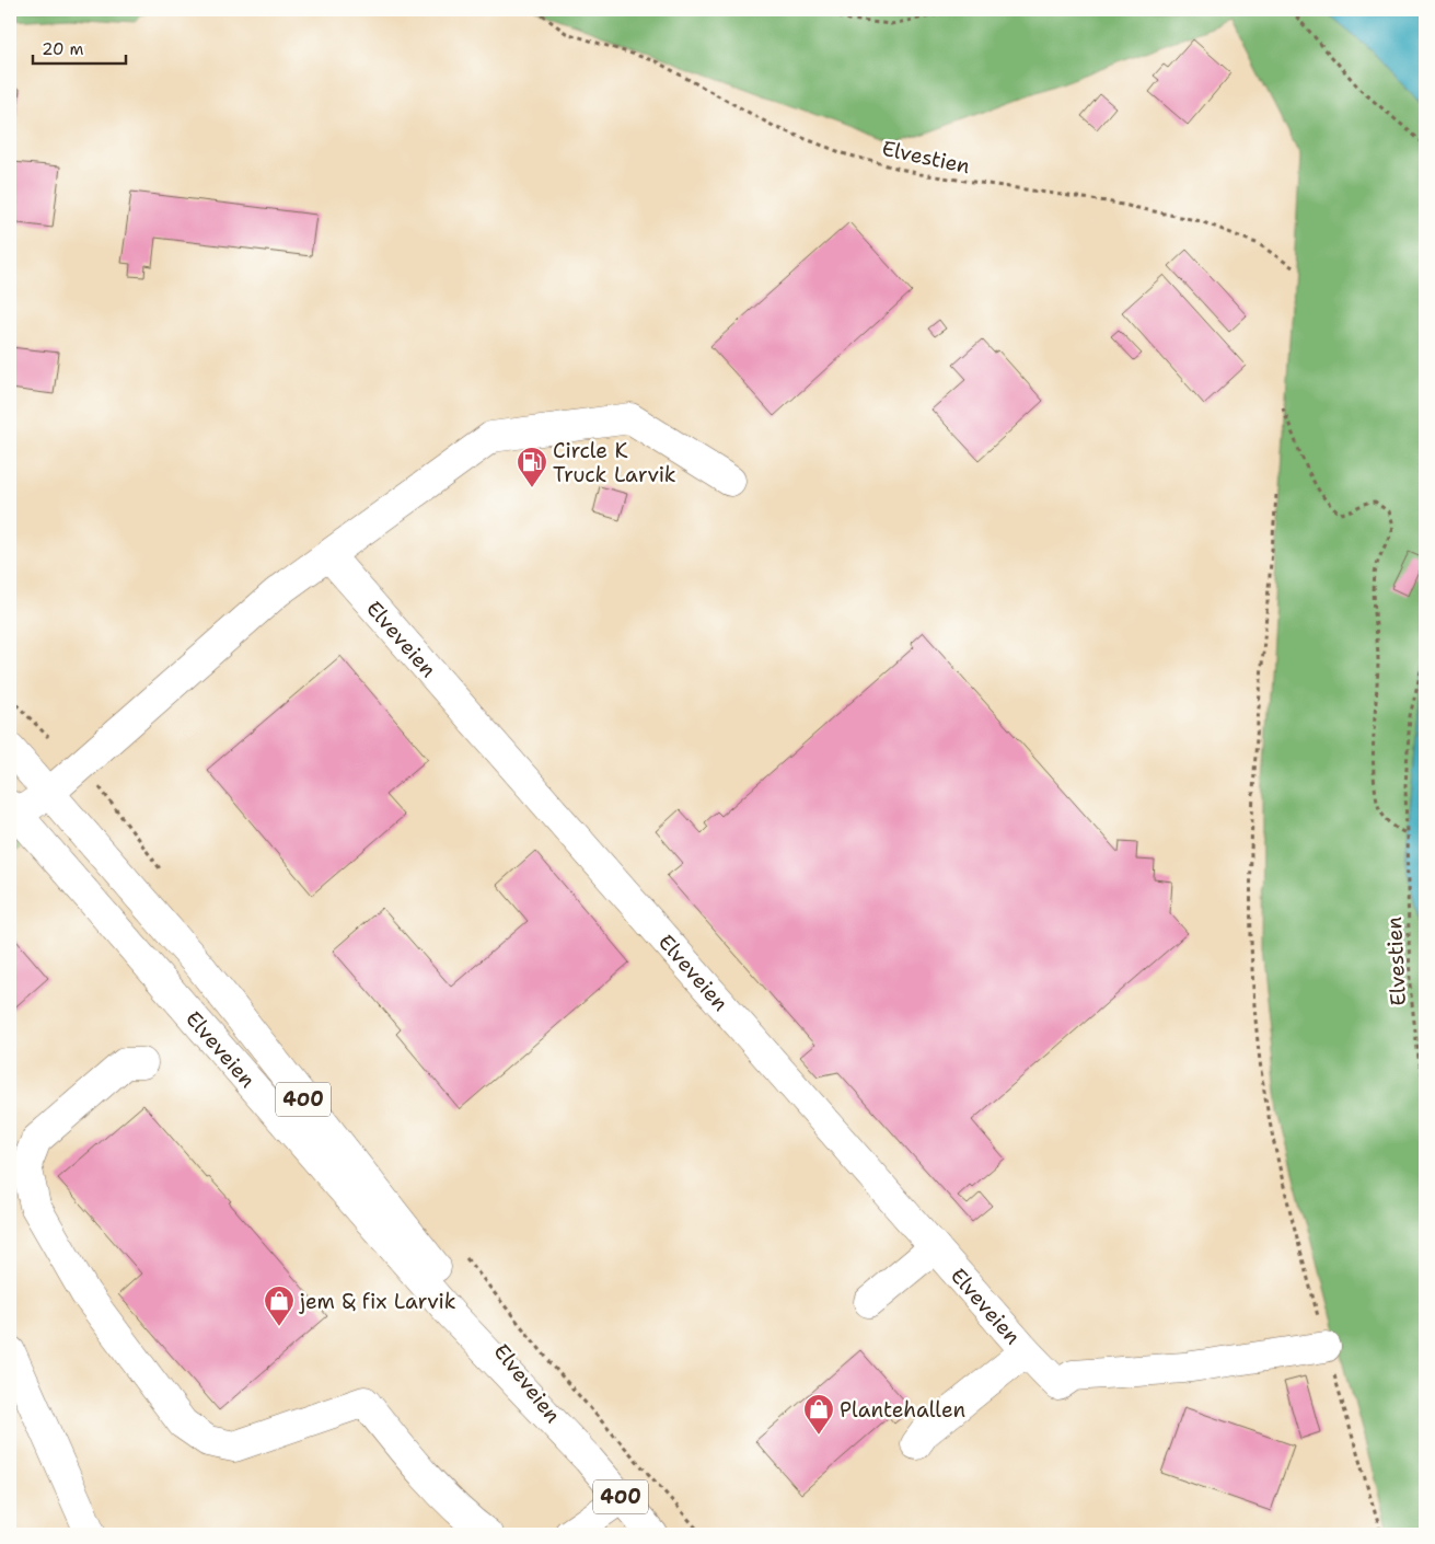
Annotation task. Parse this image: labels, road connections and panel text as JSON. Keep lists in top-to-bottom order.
{
  "streets": {
    "main road": ["Elveveien", "400"],
    "path": ["Elvestien"]
  },
  "places": {
    "fuel station": ["Circle K Truck Larvik"],
    "shop": ["jem & fix Larvik", "Plantehallen"]
  },
  "scale_bar": "20 m"
}
